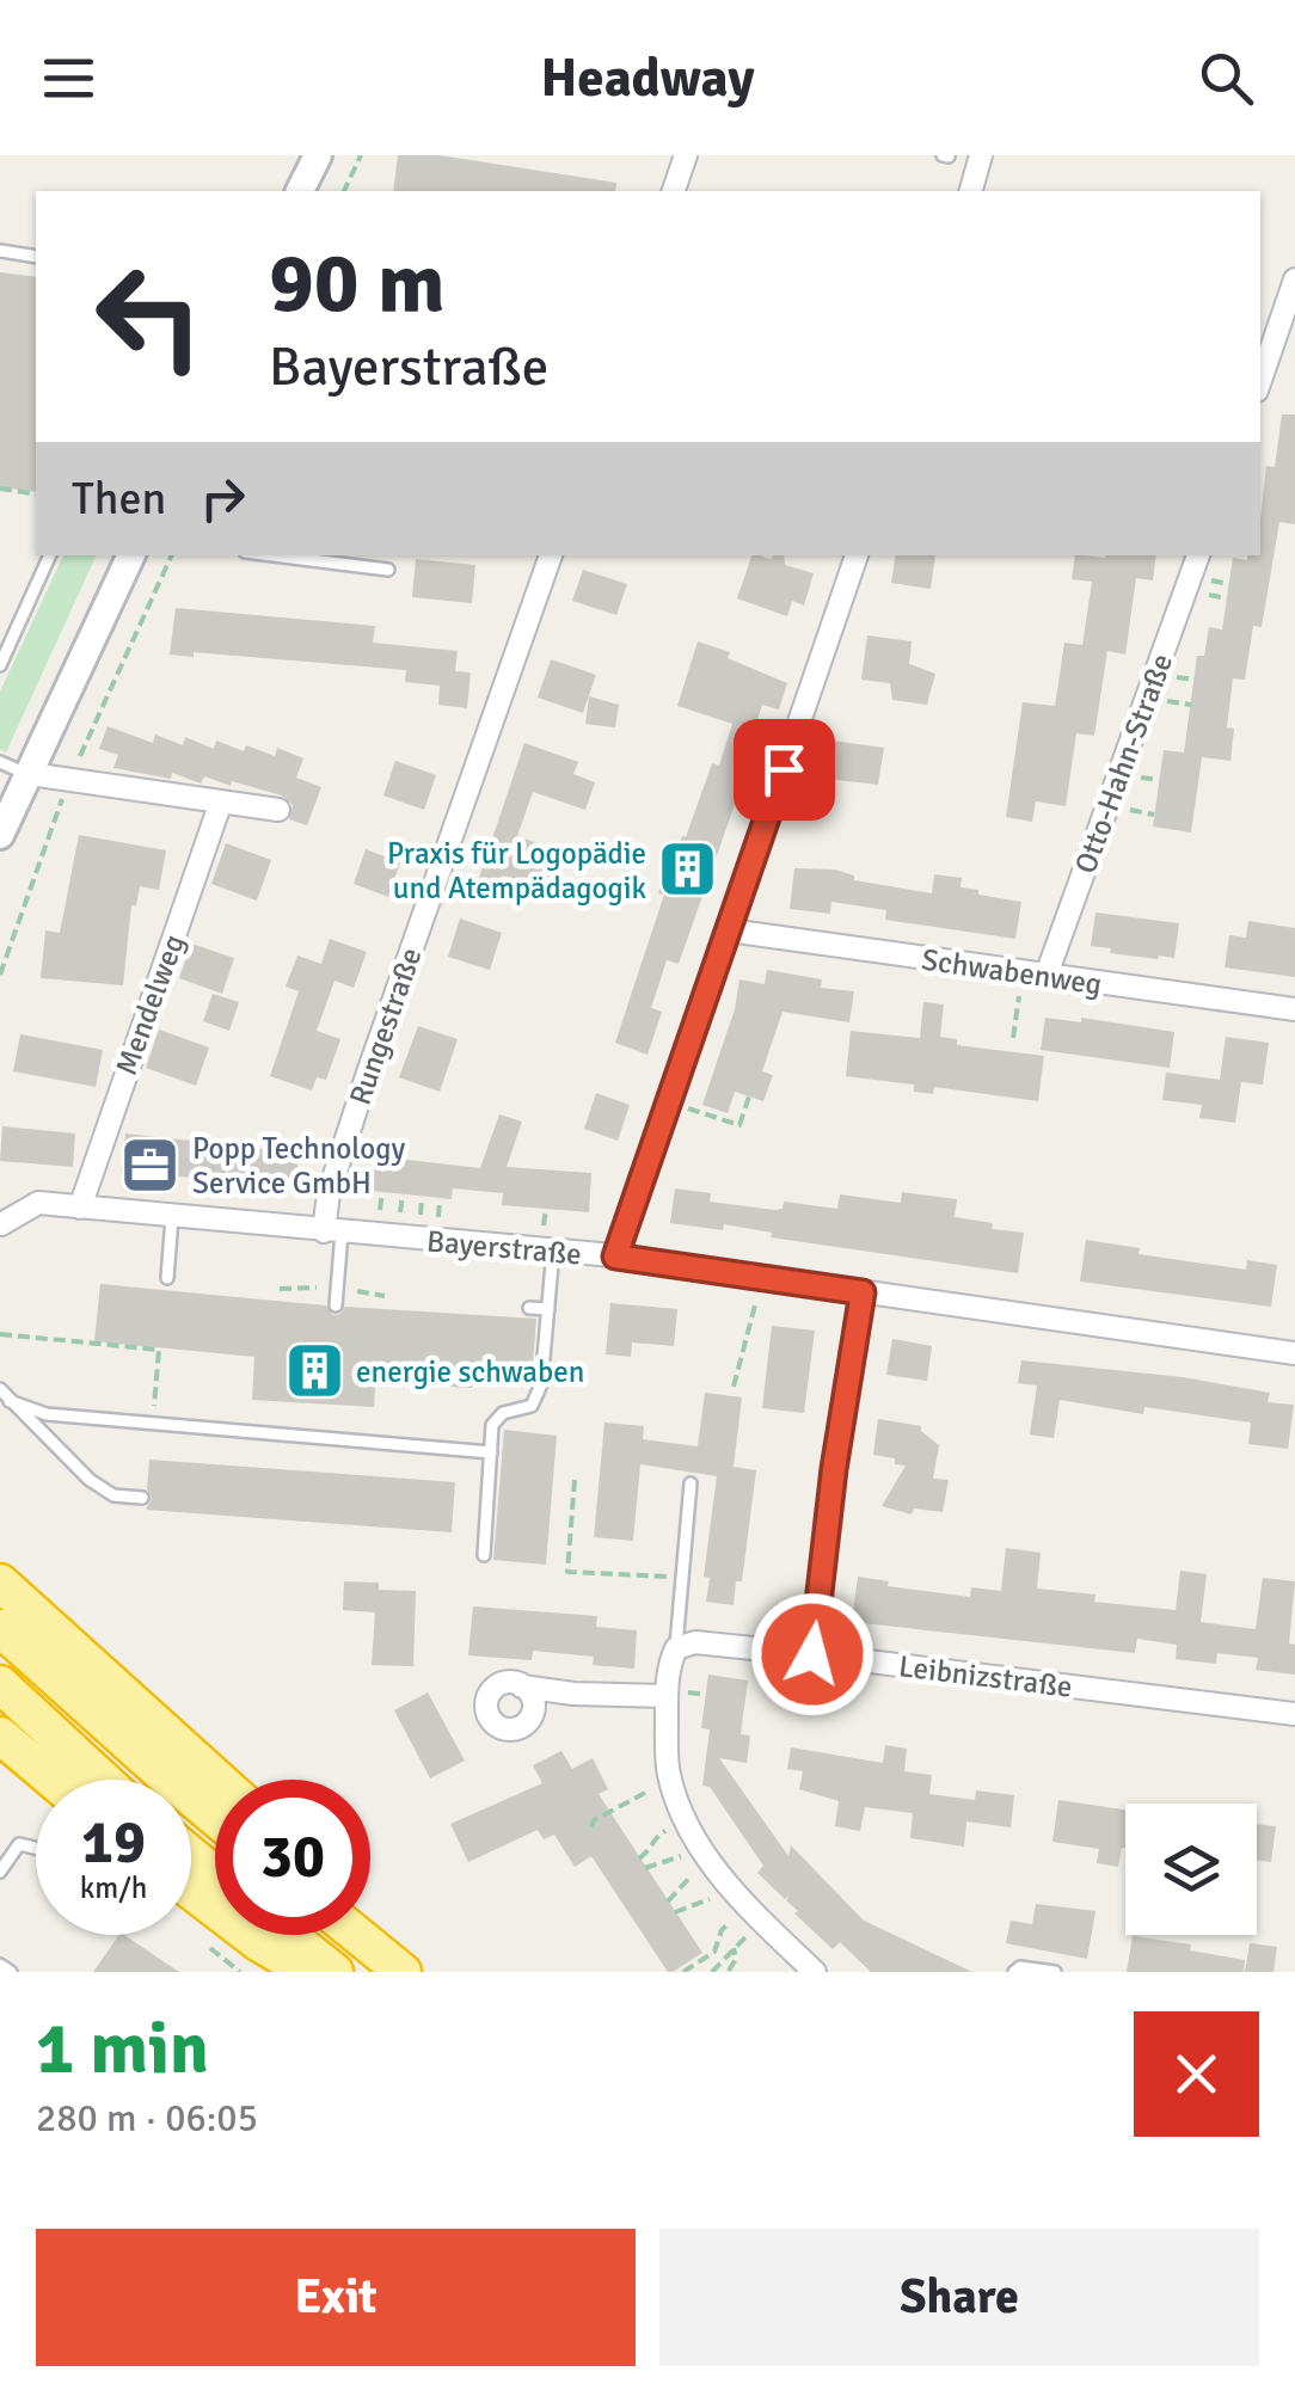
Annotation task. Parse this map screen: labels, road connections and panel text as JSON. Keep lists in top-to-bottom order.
{
  "streets": {
    "street": [
      "Otto-Hahn-Straße",
      "Schwabenweg",
      "Mendelweg",
      "Rungestraße",
      "Bayerstraße",
      "Leibnizstraße"
    ]
  },
  "crossings": [
    ["Otto-Hahn-Straße", "Schwabenweg"],
    ["Mendelweg", "Bayerstraße"],
    ["Rungestraße", "Bayerstraße"]
  ],
  "places": {
    "building": ["Praxis für Logopädie und Atempädagogik", "energie schwaben"],
    "office": ["Popp Technology Service GmbH"]
  },
  "page": {
    "header": "Headway",
    "turn": ["90 m", "Bayerstraße"],
    "then": "Then",
    "speed": "19 km/h",
    "limit": "30",
    "heading": ["1 min", "280 m · 06:05"],
    "buttons": ["Exit", "Share"]
  }
}
